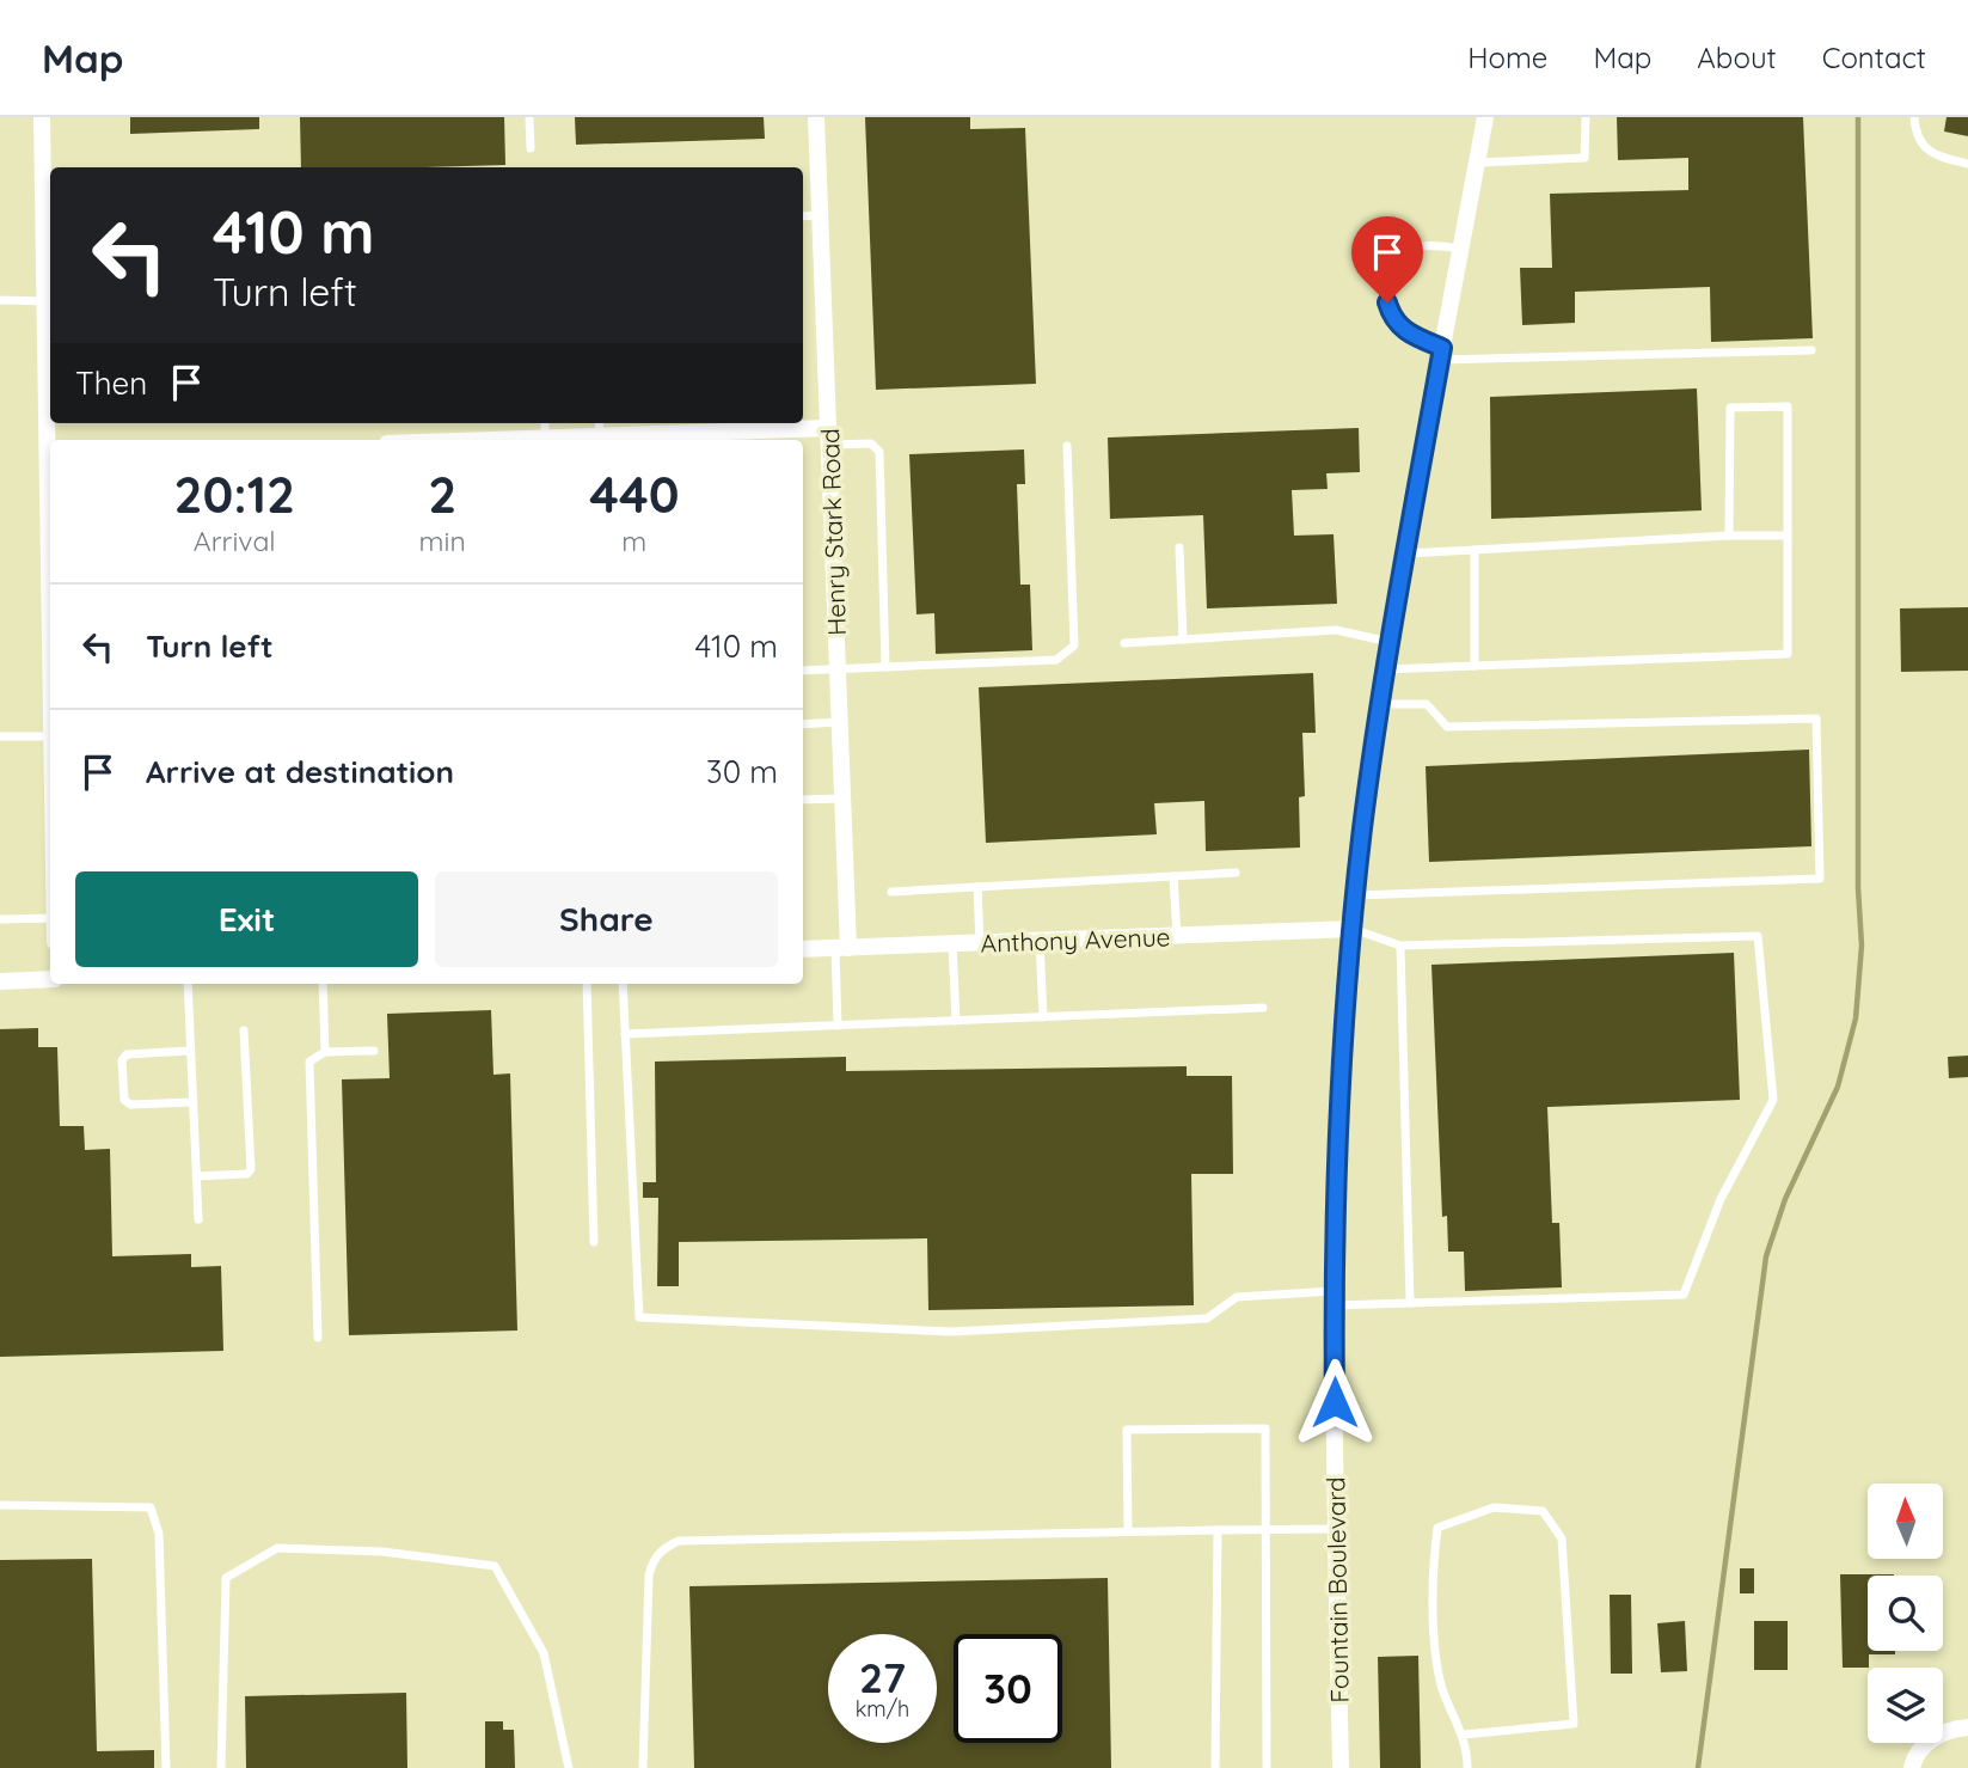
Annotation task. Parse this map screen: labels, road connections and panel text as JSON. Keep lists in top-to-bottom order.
{
  "streets": {
    "street": ["Henry Stark Road", "Anthony Avenue", "Fountain Boulevard"]
  },
  "crossings": [
    ["Henry Stark Road", "Anthony Avenue"],
    ["Anthony Avenue", "Fountain Boulevard"]
  ],
  "north": "top",
  "page": {
    "header": "Map",
    "nav": [
      "Home",
      "Map",
      "About",
      "Contact"
    ],
    "turn": ["410 m", "Turn left"],
    "then": "Then",
    "eta": [
      "20:12",
      "Arrival",
      "2",
      "min",
      "440",
      "m"
    ],
    "list": [
      {
        "name": "Turn left",
        "value": "410 m"
      },
      {
        "name": "Arrive at destination",
        "value": "30 m"
      }
    ],
    "buttons": ["Exit", "Share"],
    "speed": "27 km/h",
    "limit": "30"
  }
}
